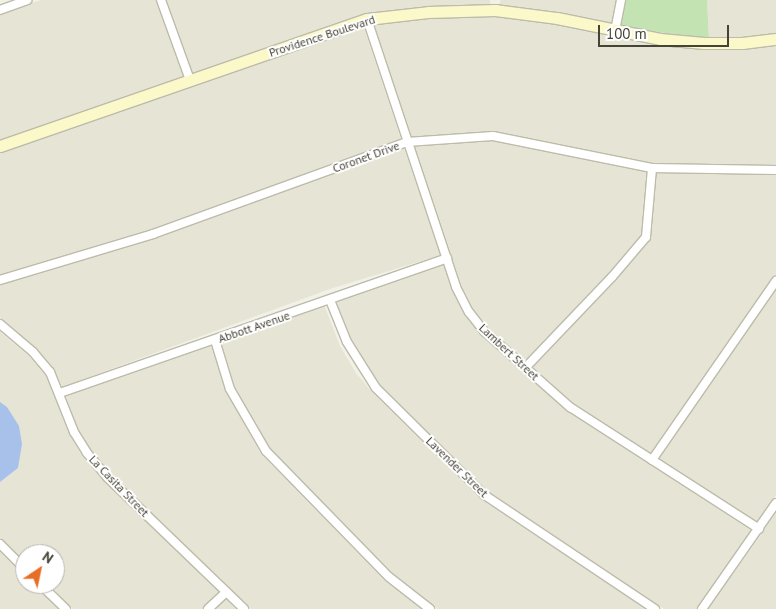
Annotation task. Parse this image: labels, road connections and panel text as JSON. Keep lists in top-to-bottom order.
{
  "streets": {
    "main road": ["Providence Boulevard"],
    "street": [
      "Coronet Drive",
      "Abbott Avenue",
      "Lambert Street",
      "Lavender Street",
      "La Casita Street"
    ]
  },
  "crossings": [
    ["Providence Boulevard", "Lambert Street"],
    ["Coronet Drive", "Lambert Street"],
    ["Abbott Avenue", "Lambert Street"],
    ["Abbott Avenue", "Lavender Street"],
    ["Abbott Avenue", "La Casita Street"]
  ],
  "scale_bar": "100 m",
  "north": "top right"
}
